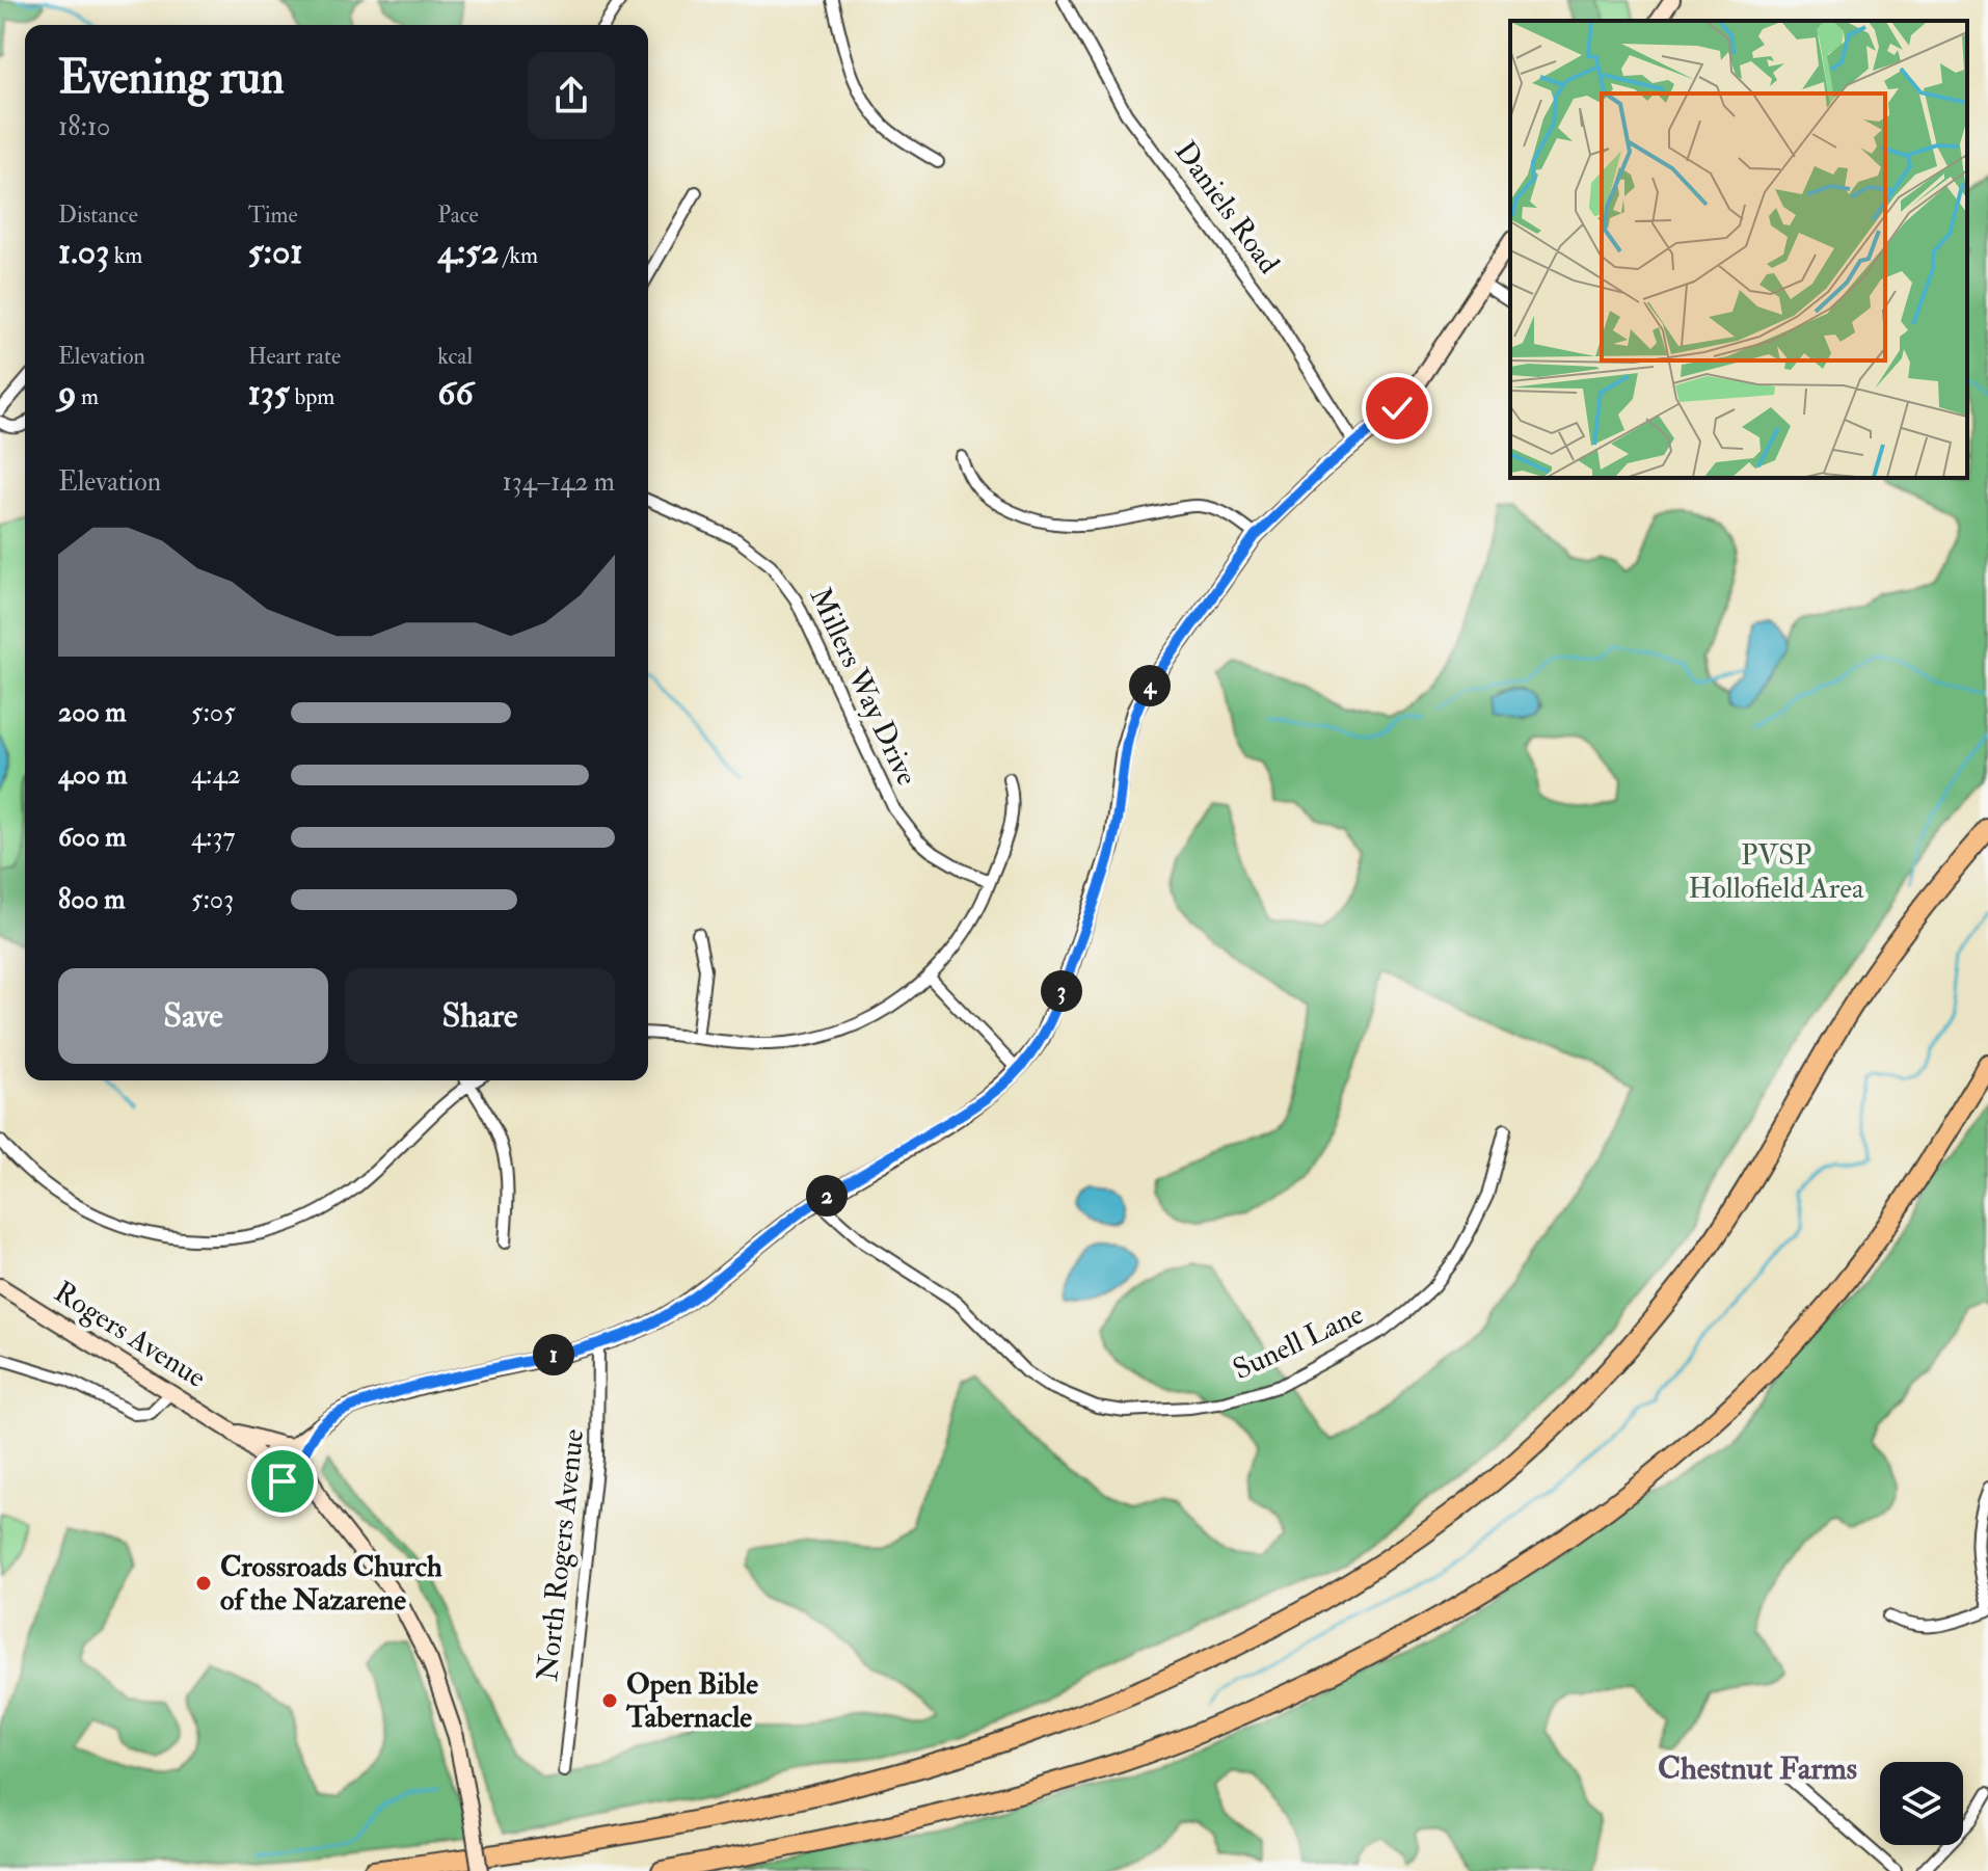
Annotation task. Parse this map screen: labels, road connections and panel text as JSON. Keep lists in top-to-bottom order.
{
  "streets": {
    "street": [
      "Daniels Road",
      "Millers Way Drive",
      "Rogers Avenue",
      "Sunell Lane",
      "North Rogers Avenue"
    ]
  },
  "districts": ["Chestnut Farms"],
  "parks": ["PVSP Hollofield Area"],
  "places": ["Crossroads Church of the Nazarene", "Open Bible Tabernacle"],
  "page": {
    "heading": ["Evening run", "18:10"],
    "stats": [
      ["Distance", "1.03 km"],
      ["Time", "5:01"],
      ["Pace", "4:52 /km"],
      ["Elevation", "9 m"],
      ["Heart rate", "135 bpm"],
      ["kcal", "66"]
    ],
    "chart": ["Elevation", "134–142 m"],
    "pins": [
      "4",
      "3",
      "2",
      "1"
    ],
    "list": [
      {
        "name": "200 m",
        "note": "5:05"
      },
      {
        "name": "400 m",
        "note": "4:42"
      },
      {
        "name": "600 m",
        "note": "4:37"
      },
      {
        "name": "800 m",
        "note": "5:03"
      }
    ],
    "buttons": ["Save", "Share"]
  }
}
